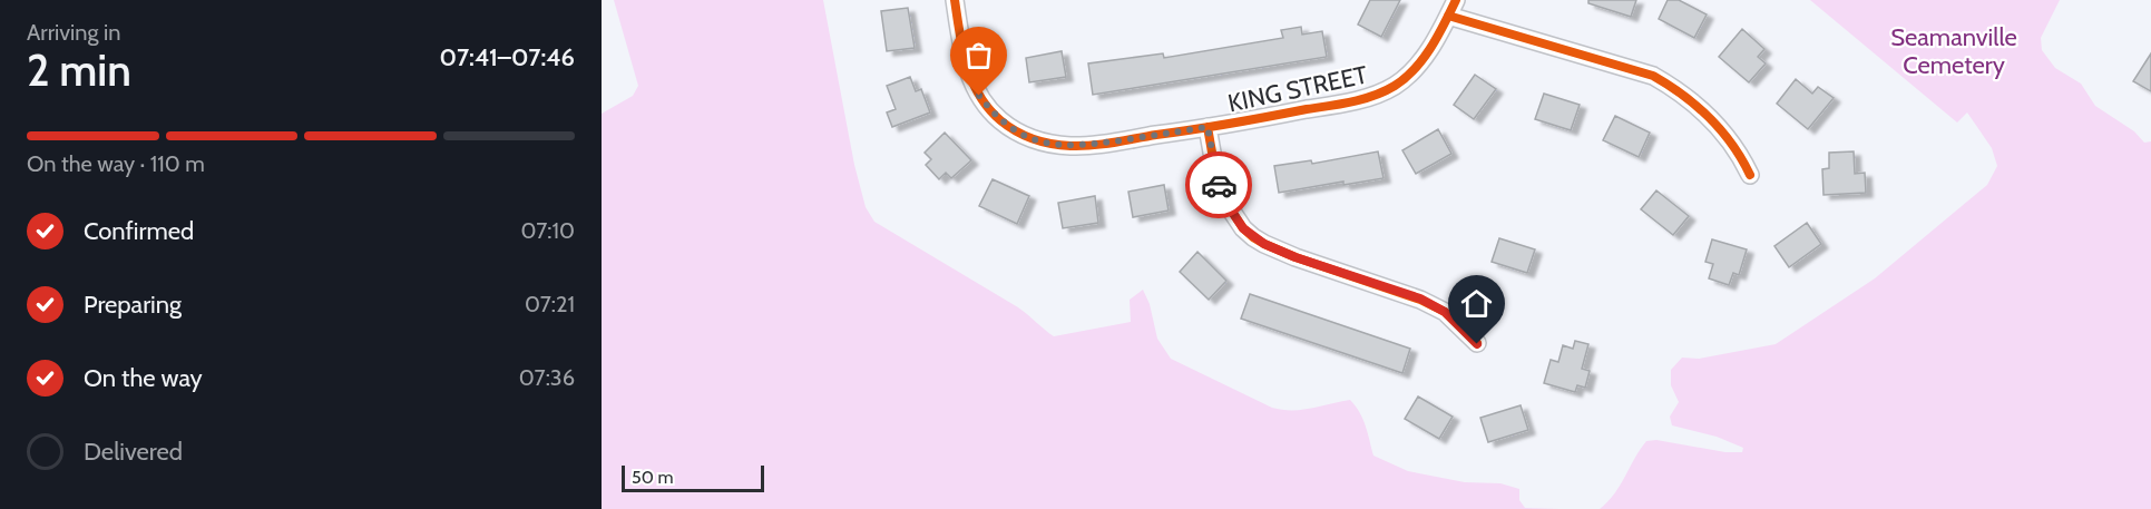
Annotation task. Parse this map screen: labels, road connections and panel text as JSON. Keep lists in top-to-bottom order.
{
  "streets": {
    "street": ["KING STREET"]
  },
  "parks": ["Seamanville Cemetery"],
  "scale_bar": "50 m",
  "page": {
    "heading": ["2 min", "Arriving in", "07:41–07:46"],
    "bar": "On the way · 110 m",
    "list": [
      ["Confirmed", "07:10"],
      ["Preparing", "07:21"],
      ["On the way", "07:36"],
      "Delivered"
    ],
    "scale": "50 m"
  }
}
